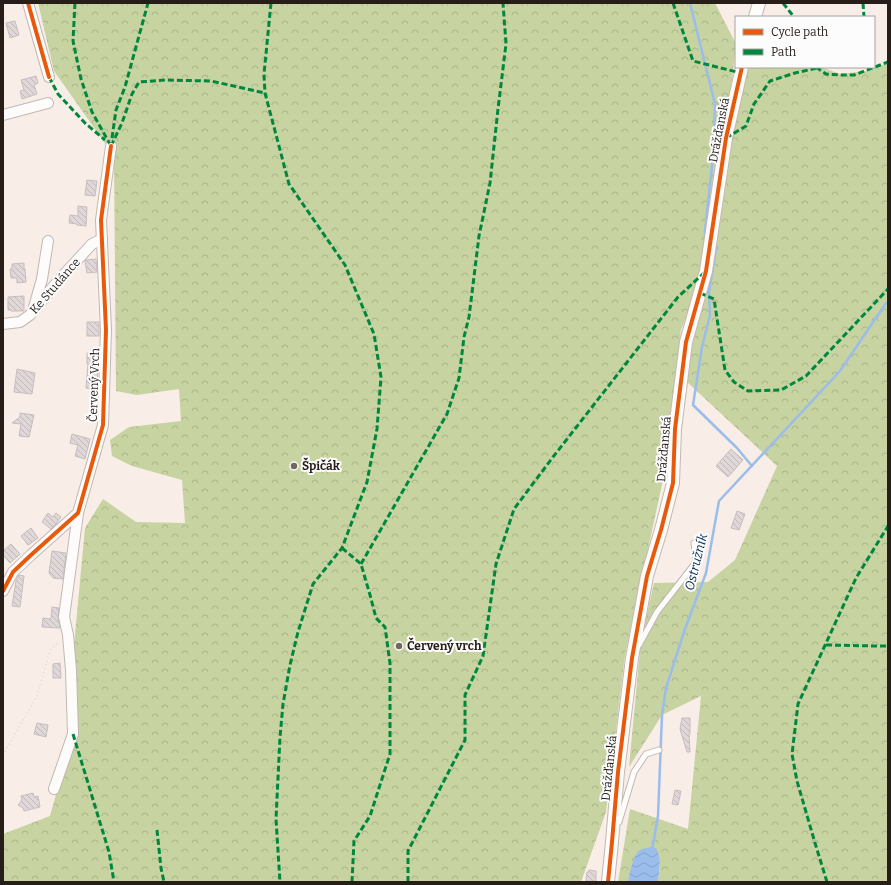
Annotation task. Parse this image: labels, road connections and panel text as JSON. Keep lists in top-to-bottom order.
{
  "streets": {
    "street": ["Drážďanská", "Ke Studánce", "Červený Vrch"]
  },
  "crossings": [
    ["Ke Studánce", "Červený Vrch"]
  ],
  "water": ["Ostružník"],
  "places": ["Špičák", "Červený vrch"],
  "legend": ["Cycle path", "Path"]
}
